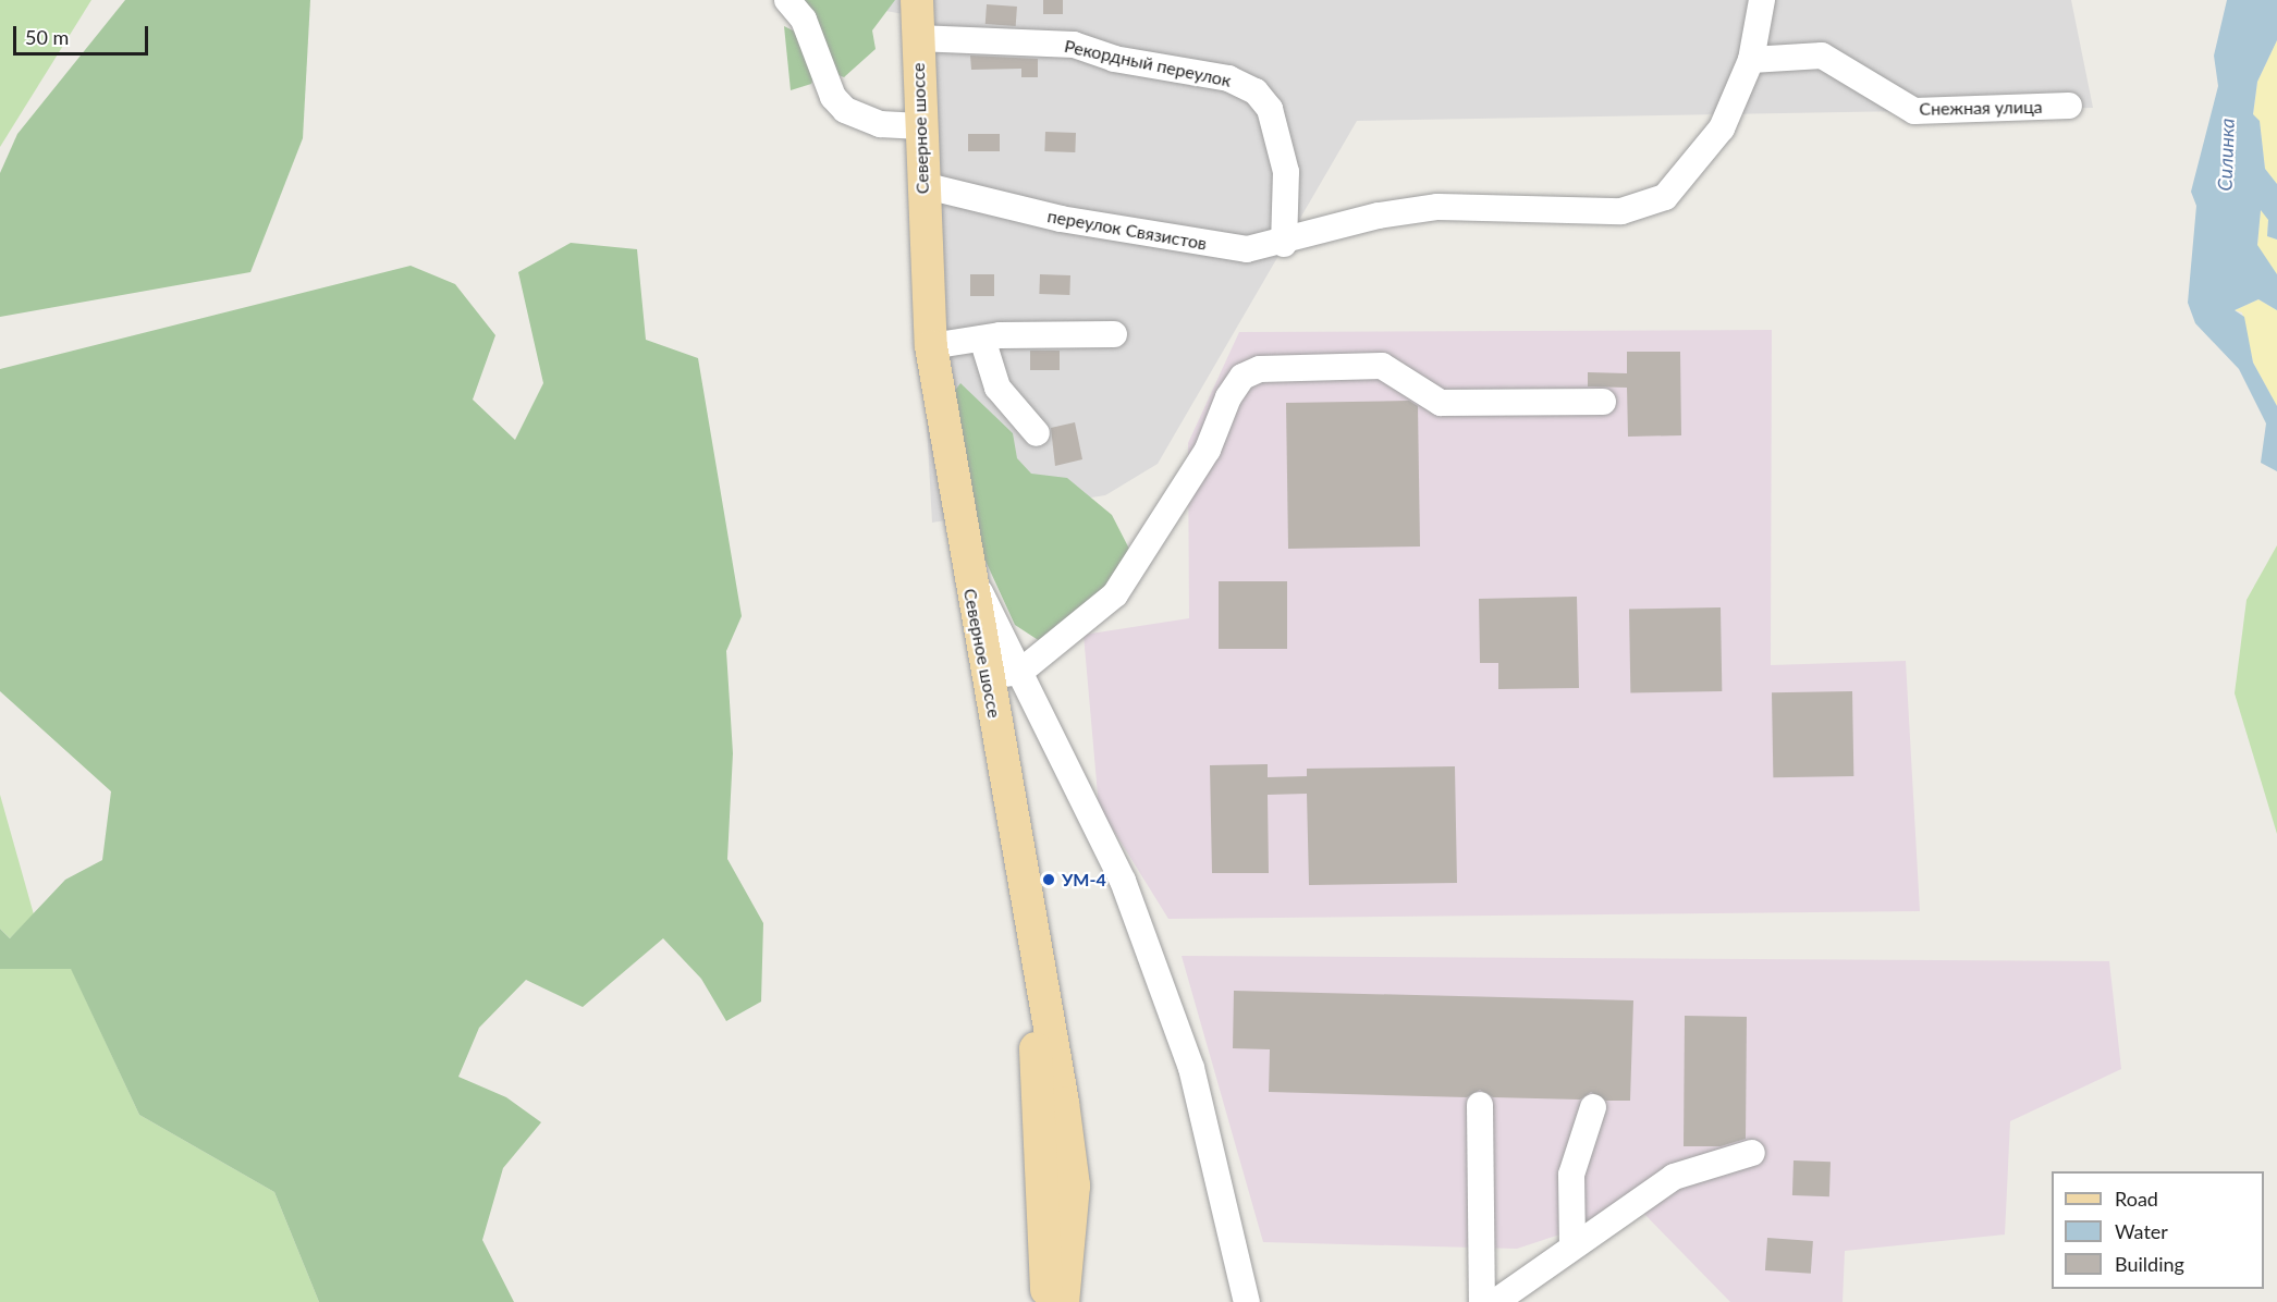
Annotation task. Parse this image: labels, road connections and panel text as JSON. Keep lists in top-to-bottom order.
{
  "streets": {
    "main road": ["Северное шоссе"],
    "street": ["Рекордный переулок", "Снежная улица", "переулок Связистов"]
  },
  "crossings": [
    ["Рекордный переулок", "Северное шоссе"],
    ["Рекордный переулок", "переулок Связистов"],
    ["Снежная улица", "переулок Связистов"],
    ["Северное шоссе", "переулок Связистов"]
  ],
  "water": ["Силинка"],
  "places": ["УМ-4"],
  "legend": ["Road", "Water", "Building"],
  "scale_bar": "50 m"
}
